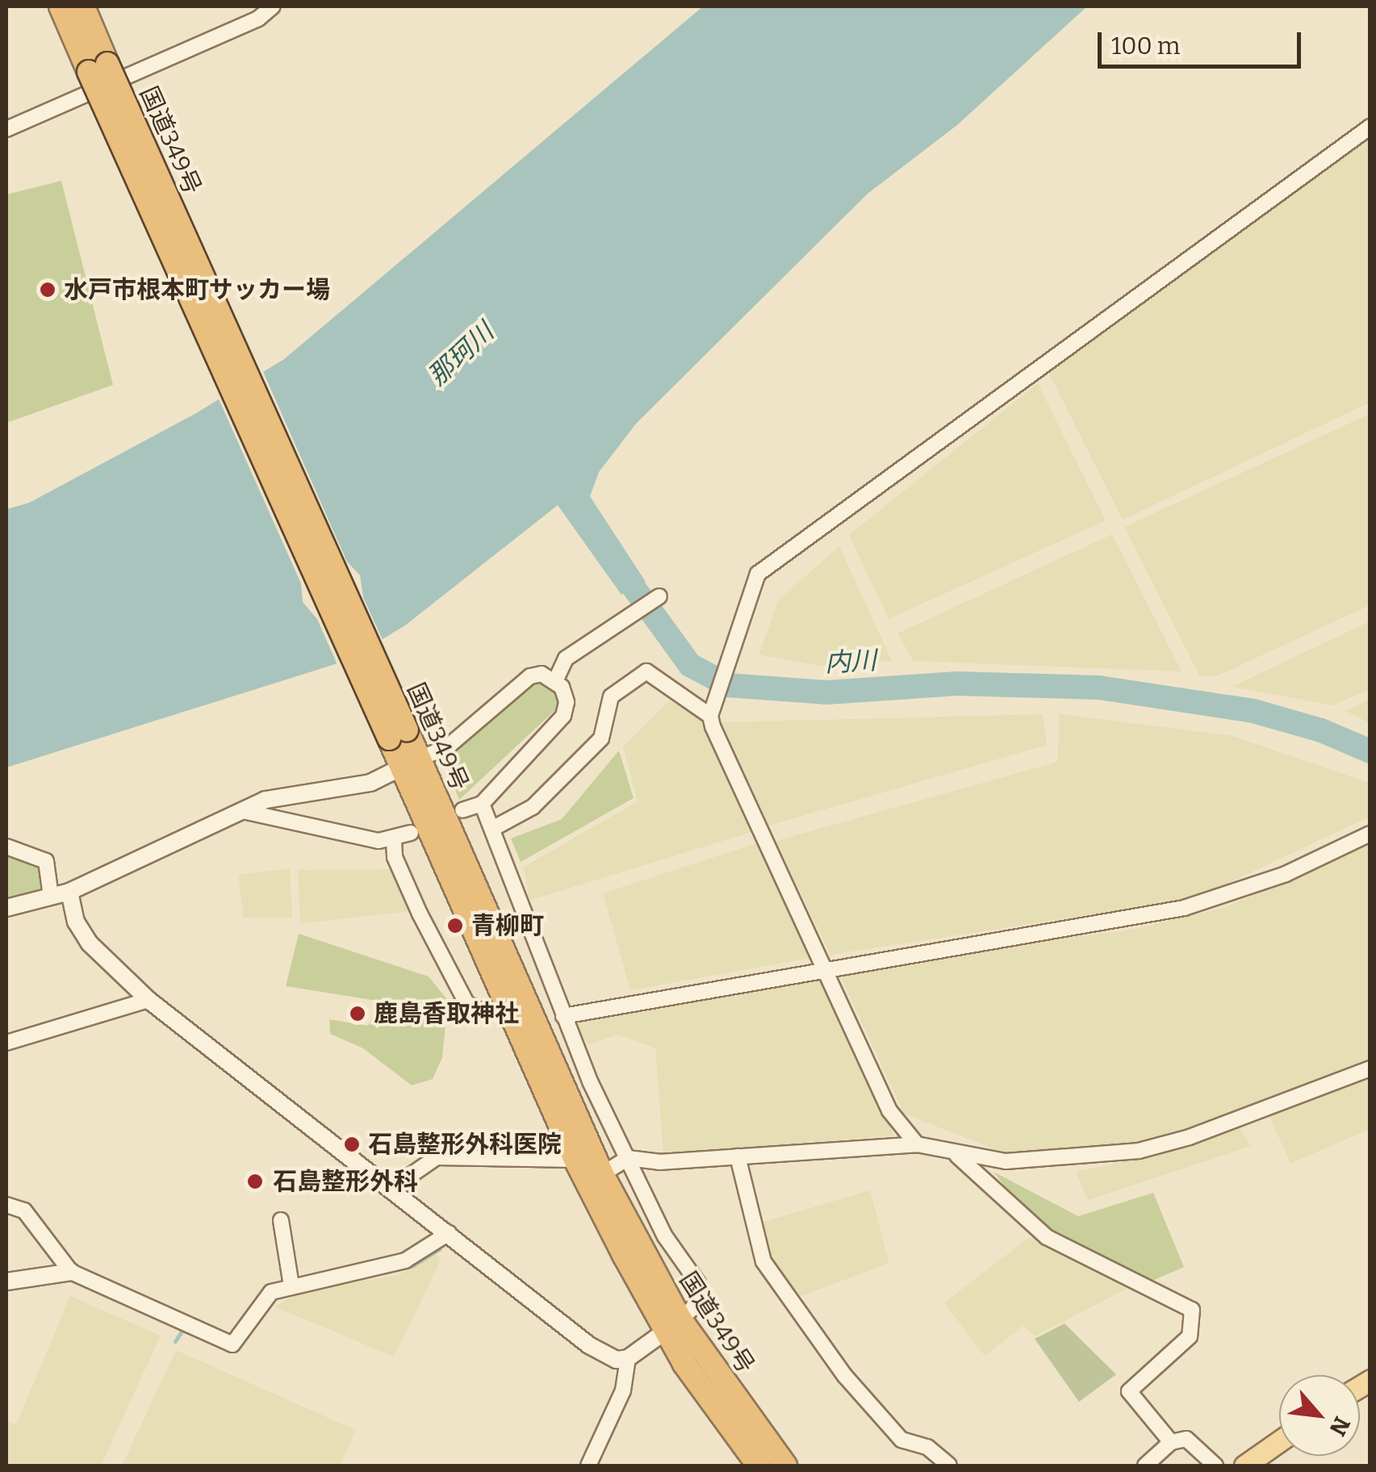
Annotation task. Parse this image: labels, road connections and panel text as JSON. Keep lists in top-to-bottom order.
{
  "streets": {
    "highway": ["国道349号"]
  },
  "water": ["那珂川", "内川"],
  "places": [
    "水戸市根本町サッカー場",
    "青柳町",
    "鹿島香取神社",
    "石島整形外科医院",
    "石島整形外科"
  ],
  "scale_bar": "100 m",
  "north": "bottom right"
}
